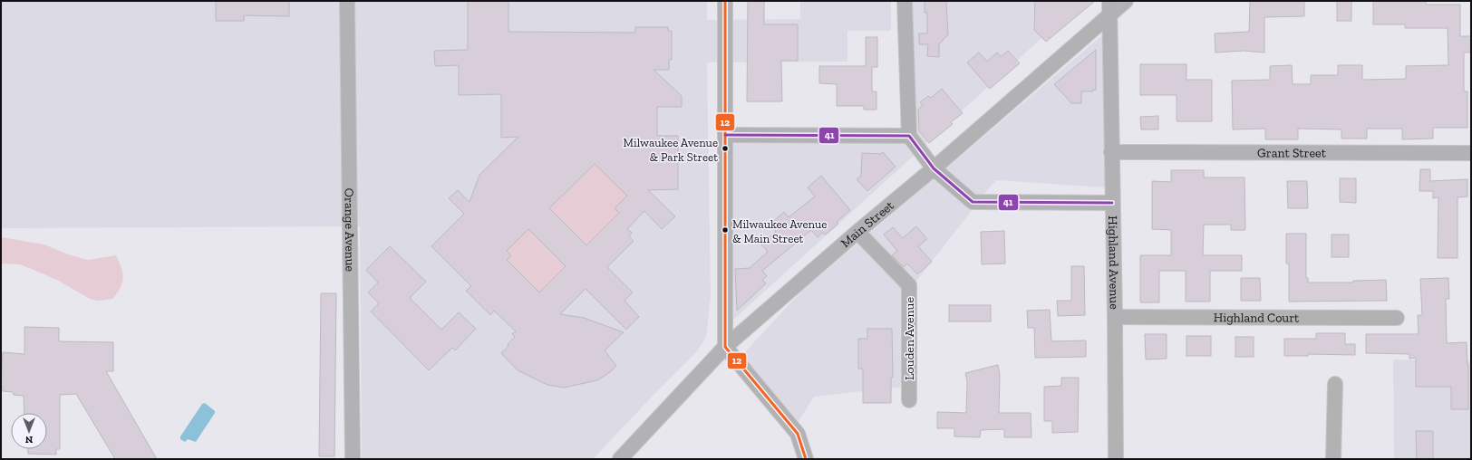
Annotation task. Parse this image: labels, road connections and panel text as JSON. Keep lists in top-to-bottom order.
{
  "streets": {
    "street": [
      "Grant Street",
      "Main Street",
      "Orange Avenue",
      "Highland Avenue",
      "Highland Court",
      "Louden Avenue"
    ]
  },
  "crossings": [
    ["Grant Street", "Highland Avenue"],
    ["Main Street", "Highland Avenue"],
    ["Main Street", "Louden Avenue"],
    ["Highland Avenue", "Highland Court"]
  ],
  "places": ["Milwaukee Avenue & Park Street", "Milwaukee Avenue & Main Street"],
  "lines": ["transit line 12", "transit line 41"],
  "north": "bottom"
}
